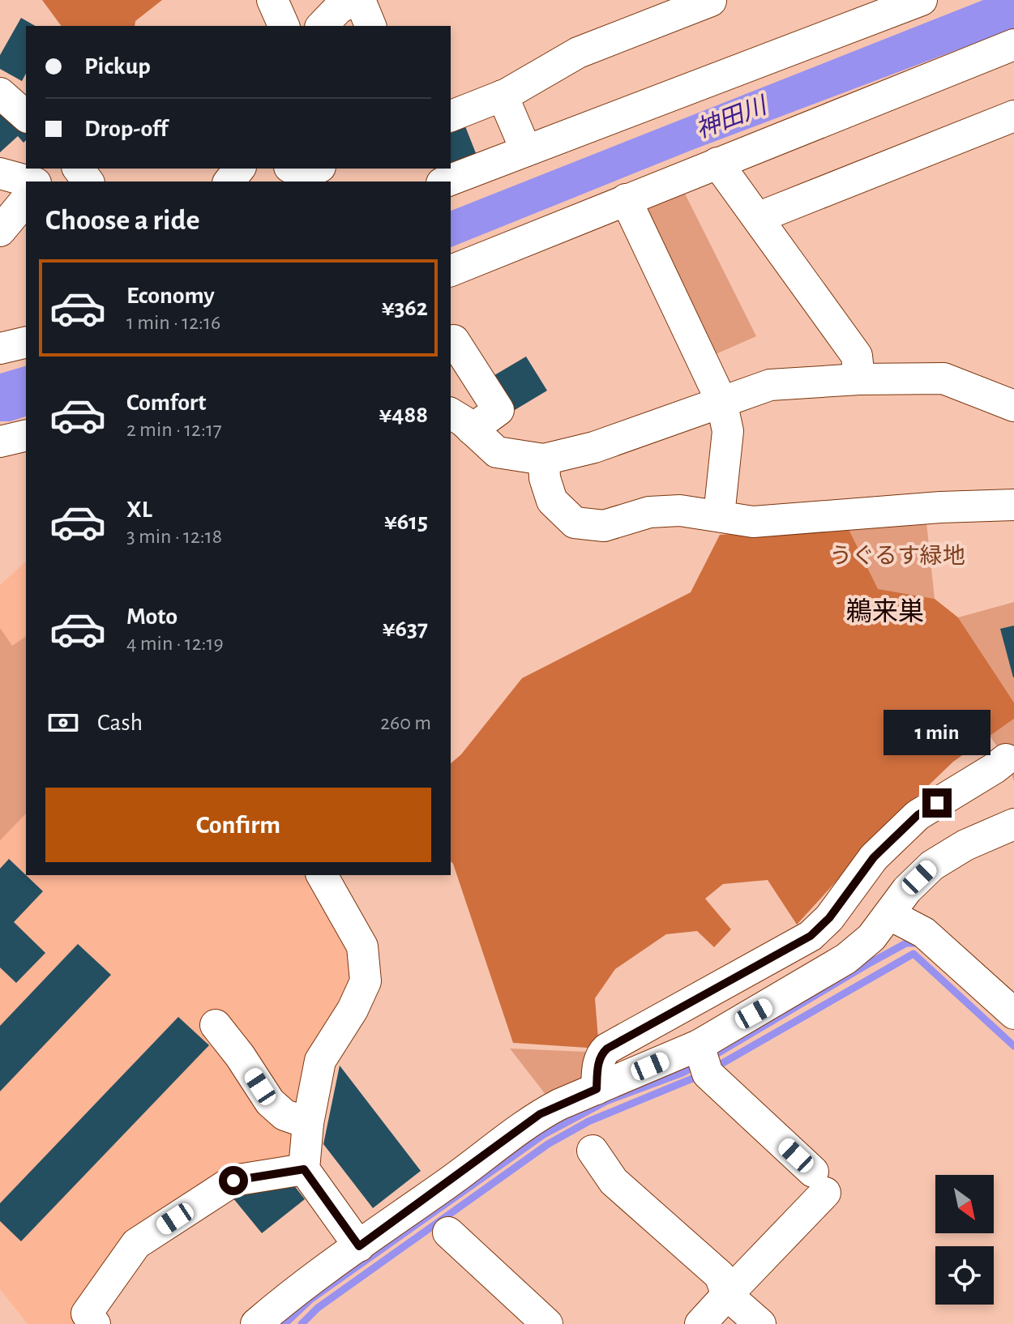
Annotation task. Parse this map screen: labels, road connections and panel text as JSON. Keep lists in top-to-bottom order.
{
  "districts": ["鵜来巣"],
  "water": ["神田川"],
  "parks": ["うぐるす緑地"],
  "north": "bottom right",
  "page": {
    "banner": ["Pickup", "Drop-off"],
    "heading": "Choose a ride",
    "list": [
      {
        "name": "Economy",
        "note": "1 min · 12:16",
        "value": "¥362"
      },
      {
        "name": "Comfort",
        "note": "2 min · 12:17",
        "value": "¥488"
      },
      {
        "name": "XL",
        "note": "3 min · 12:18",
        "value": "¥615"
      },
      {
        "name": "Moto",
        "note": "4 min · 12:19",
        "value": "¥637"
      }
    ],
    "pay": ["Cash", "260 m"],
    "bubble": "1 min",
    "buttons": "Confirm"
  }
}
